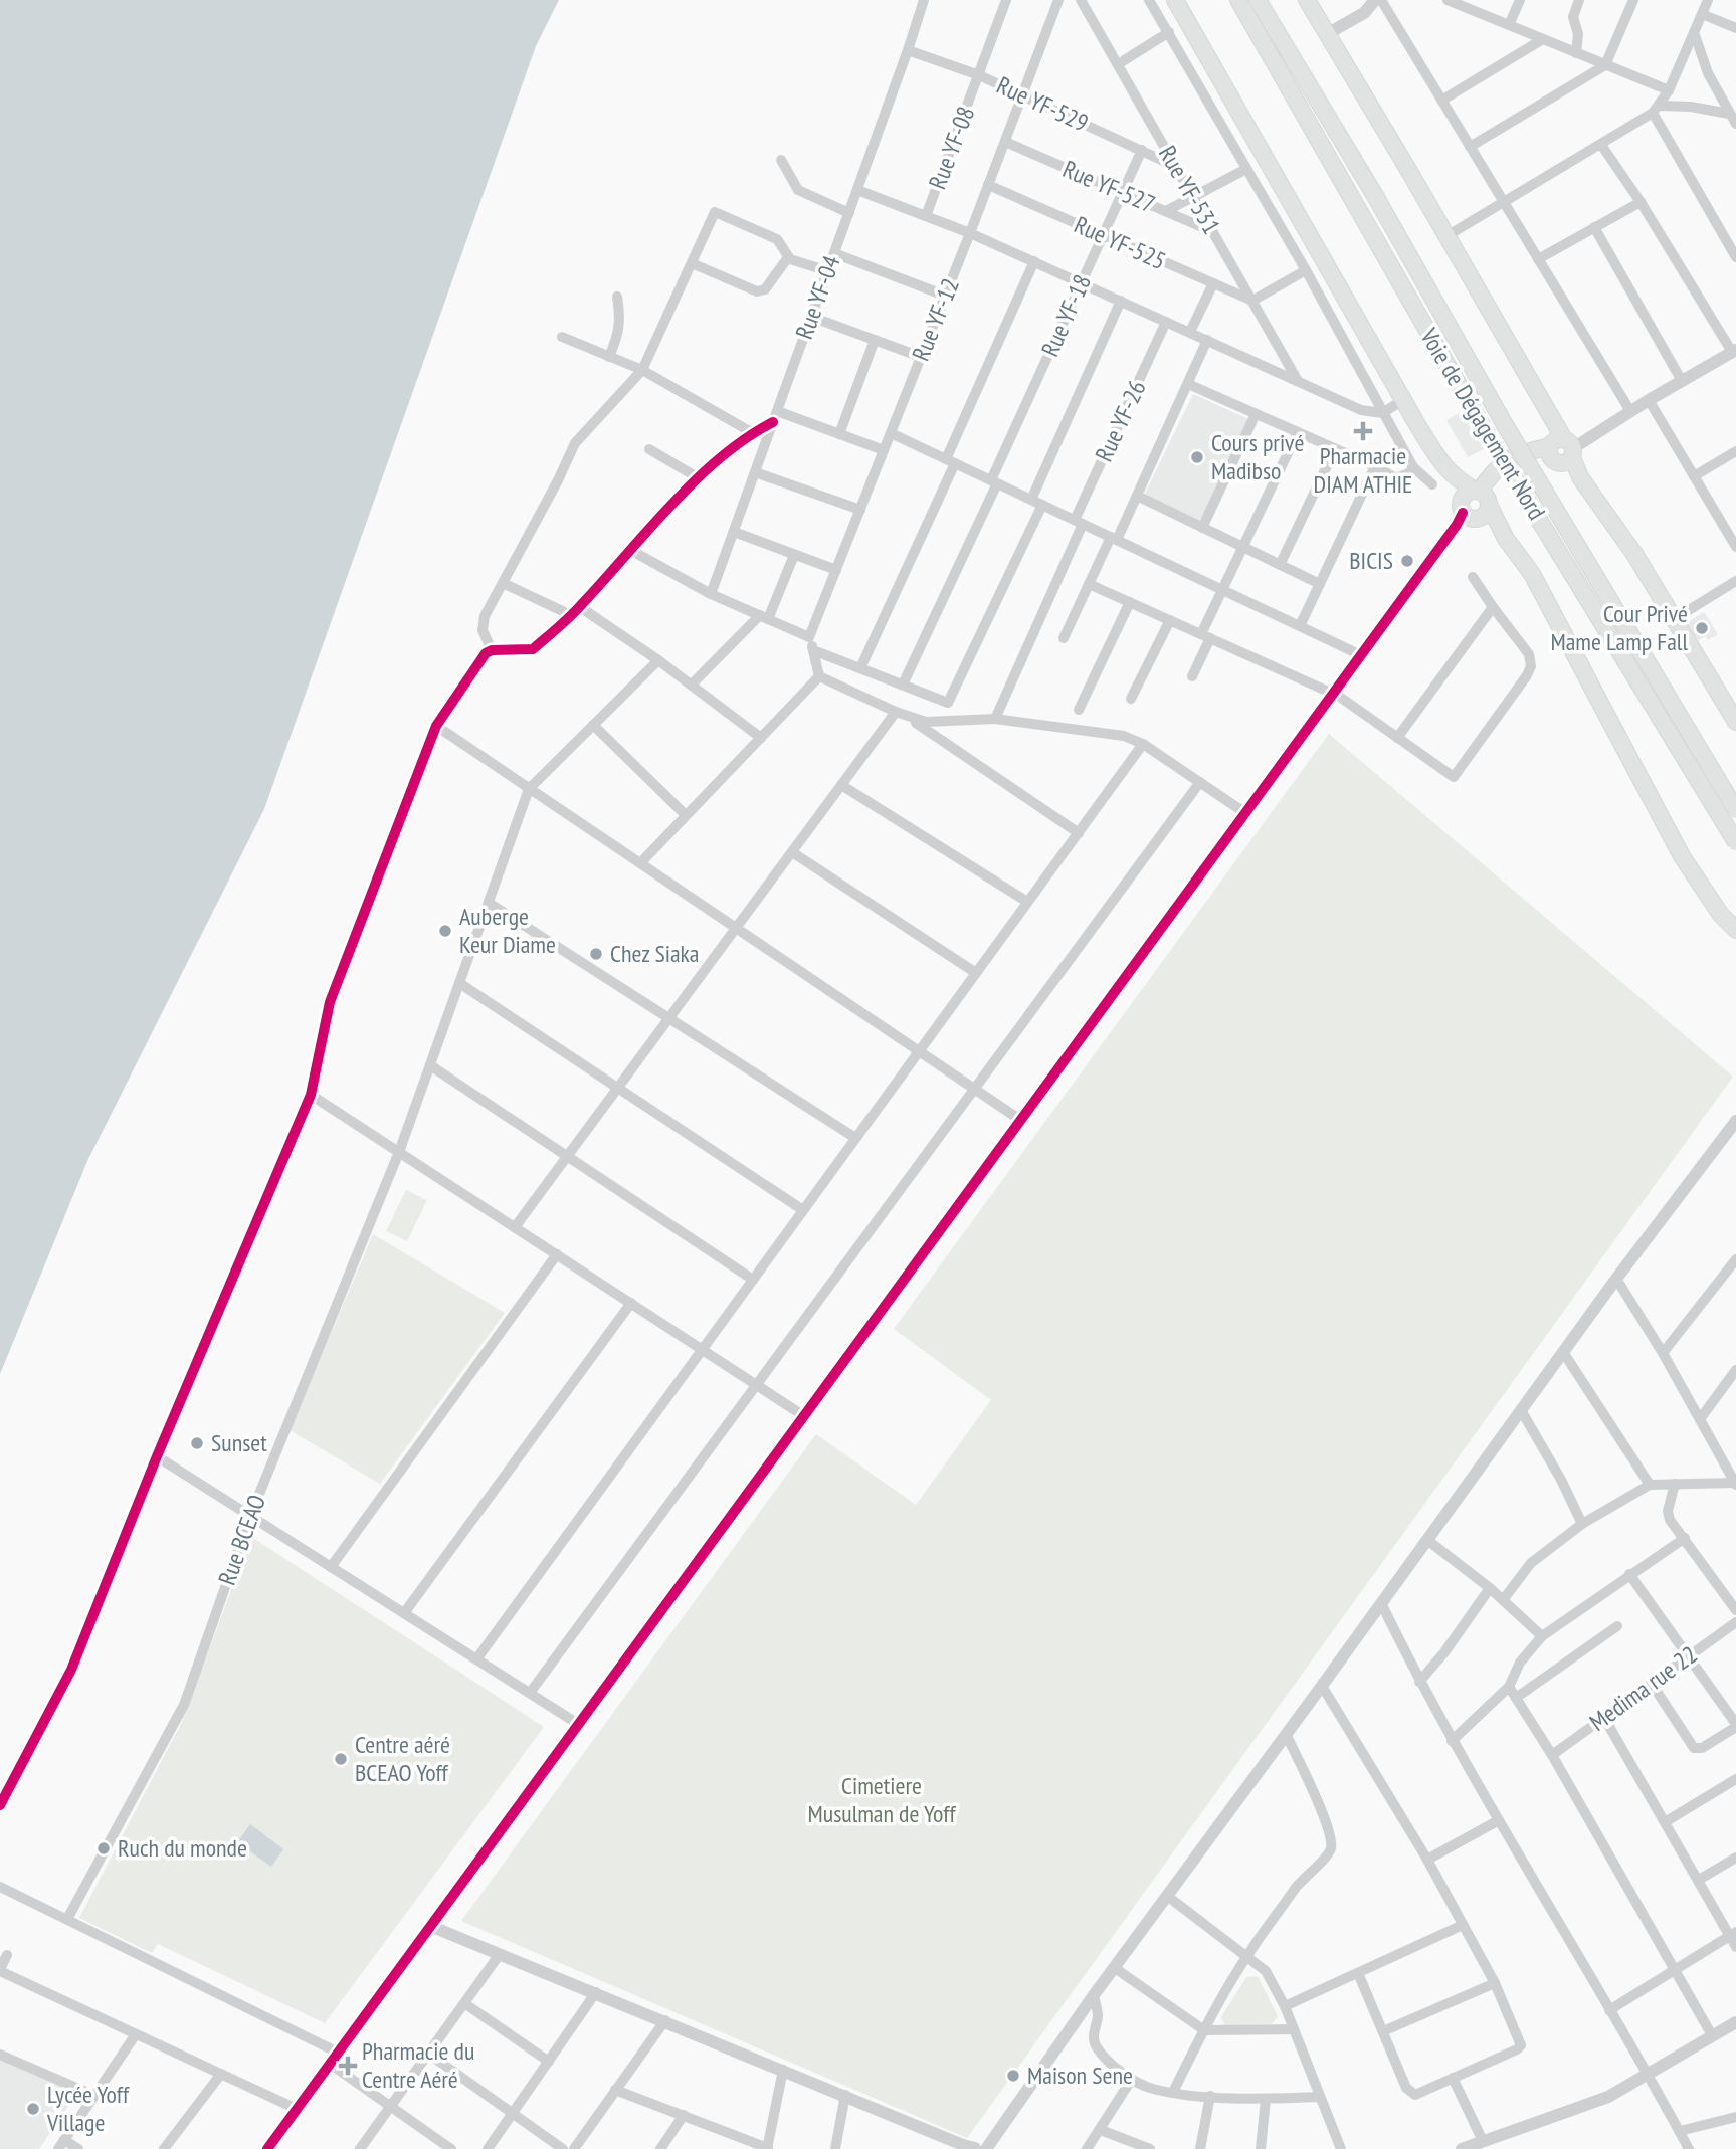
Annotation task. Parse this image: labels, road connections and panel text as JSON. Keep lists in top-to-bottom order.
{
  "streets": {
    "main road": ["Voie de Dégagement Nord"],
    "street": [
      "Rue YF-529",
      "Rue YF-08",
      "Rue YF-527",
      "Rue YF-531",
      "Rue YF-525",
      "Rue YF-04",
      "Rue YF-18",
      "Rue YF-12",
      "Rue YF-26",
      "Rue BCEAO",
      "Medima rue 22"
    ]
  },
  "crossings": [
    ["Rue YF-529", "Rue YF-08"],
    ["Rue YF-529", "Rue YF-531"],
    ["Rue YF-529", "Rue YF-04"],
    ["Rue YF-529", "Rue YF-18"],
    ["Rue YF-529", "Rue YF-12"],
    ["Rue YF-527", "Rue YF-531"],
    ["Rue YF-527", "Rue YF-18"],
    ["Rue YF-527", "Rue YF-12"],
    ["Rue YF-531", "Rue YF-525"],
    ["Rue YF-525", "Rue YF-18"],
    ["Rue YF-525", "Rue YF-12"]
  ],
  "parks": ["Cimetiere Musulman de Yoff"],
  "places": {
    "health": ["Pharmacie DIAM ATHIE", "Pharmacie du Centre Aéré"],
    "other": [
      "Cours privé Madibso",
      "BICIS",
      "Cour Privé Mame Lamp Fall",
      "Auberge Keur Diame",
      "Chez Siaka",
      "Sunset",
      "Centre aéré BCEAO Yoff",
      "Ruch du monde",
      "Maison Sene",
      "Lycée Yoff Village"
    ]
  }
}
